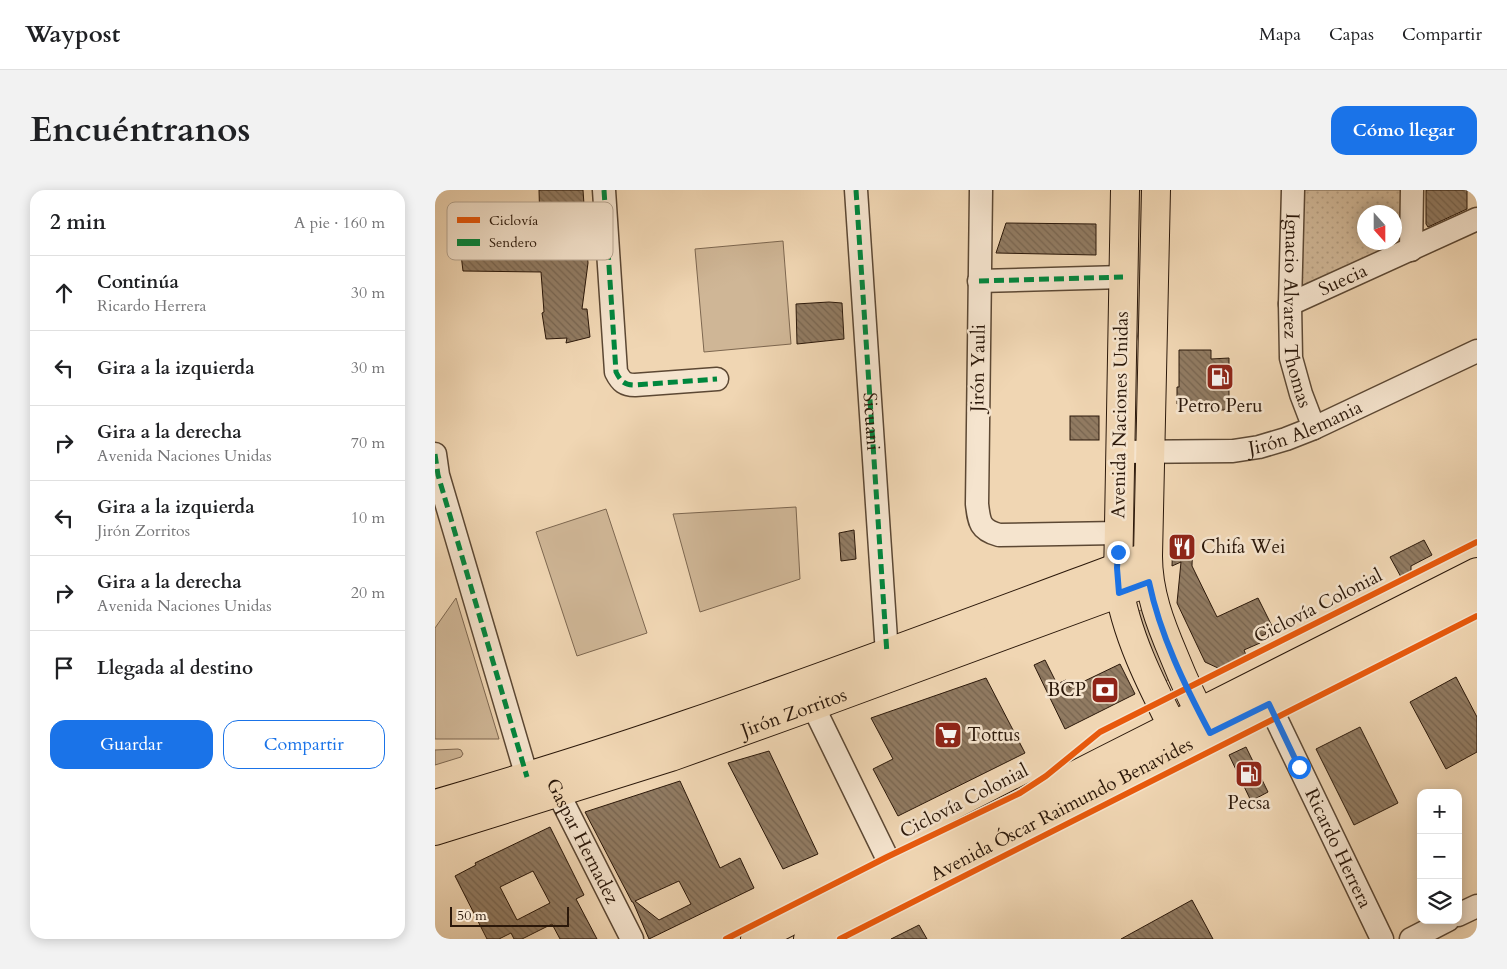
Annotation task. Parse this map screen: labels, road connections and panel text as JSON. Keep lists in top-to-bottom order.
{
  "streets": {
    "main road": ["Avenida Naciones Unidas", "Jirón Zorritos", "Avenida Óscar Raimundo Benavides"],
    "street": [
      "Suecia",
      "Ignacio Alvarez Thomas",
      "Jirón Yauli",
      "Sicuani",
      "Jirón Alemania",
      "Gaspar Hernadez",
      "Ricardo Herrera"
    ],
    "cycle path": ["Ciclovía Colonial"]
  },
  "crossings": [
    ["Suecia", "Ignacio Alvarez Thomas"],
    ["Ignacio Alvarez Thomas", "Jirón Alemania"],
    ["Jirón Yauli", "Avenida Naciones Unidas"],
    ["Avenida Naciones Unidas", "Jirón Alemania"],
    ["Avenida Naciones Unidas", "Jirón Zorritos"],
    ["Avenida Naciones Unidas", "Avenida Óscar Raimundo Benavides"],
    ["Sicuani", "Jirón Zorritos"],
    ["Jirón Zorritos", "Gaspar Hernadez"],
    ["Avenida Óscar Raimundo Benavides", "Ricardo Herrera"]
  ],
  "places": {
    "fuel station": ["Petro Peru", "Pecsa"],
    "restaurant": ["Chifa Wei"],
    "bank": ["BCP"],
    "supermarket": ["Tottus"]
  },
  "legend": ["Ciclovía", "Sendero"],
  "scale_bar": "50 m",
  "north": "bottom",
  "page": {
    "header": "Waypost",
    "nav": ["Mapa", "Capas", "Compartir"],
    "title": "Encuéntranos",
    "buttons": [
      "Cómo llegar",
      ["Guardar", "Compartir"]
    ],
    "heading": ["2 min", "A pie · 160 m"],
    "list": [
      ["Continúa", "Ricardo Herrera", "30 m"],
      ["Gira a la izquierda", "30 m"],
      ["Gira a la derecha", "Avenida Naciones Unidas", "70 m"],
      ["Gira a la izquierda", "Jirón Zorritos", "10 m"],
      ["Gira a la derecha", "Avenida Naciones Unidas", "20 m"],
      "Llegada al destino"
    ],
    "map_buttons": ["+", "−"],
    "scale": "50 m"
  }
}
